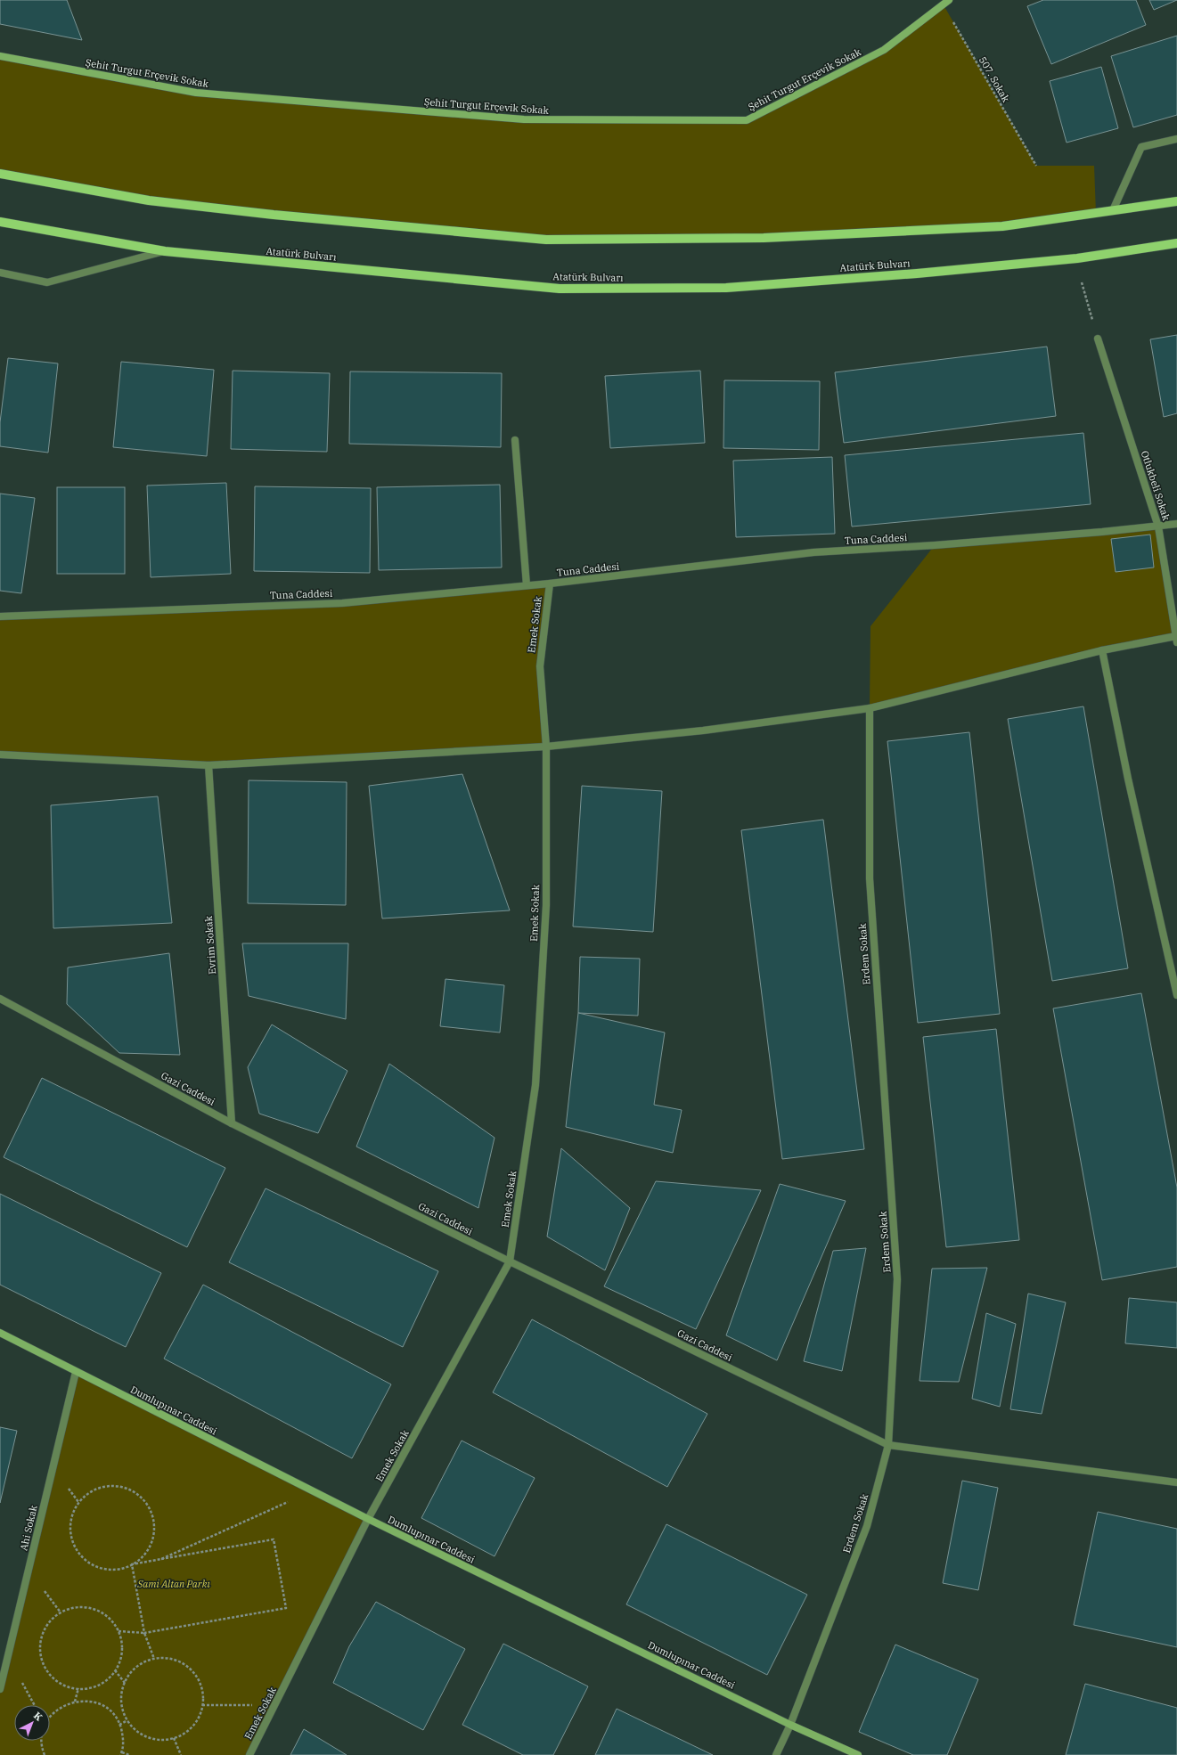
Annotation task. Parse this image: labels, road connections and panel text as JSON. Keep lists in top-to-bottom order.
{
  "streets": {
    "main road": ["Şehit Turgut Erçevik Sokak", "Atatürk Bulvarı", "Dumlupınar Caddesi"],
    "street": [
      "Otlukbeli Sokak",
      "Tuna Caddesi",
      "Emek Sokak",
      "Evrim Sokak",
      "Erdem Sokak",
      "Gazi Caddesi",
      "Ahi Sokak"
    ],
    "path": ["507. Sokak"]
  },
  "crossings": [
    ["Şehit Turgut Erçevik Sokak", "507. Sokak"],
    ["Otlukbeli Sokak", "Tuna Caddesi"],
    ["Tuna Caddesi", "Emek Sokak"],
    ["Emek Sokak", "Gazi Caddesi"],
    ["Emek Sokak", "Dumlupınar Caddesi"],
    ["Evrim Sokak", "Gazi Caddesi"],
    ["Erdem Sokak", "Gazi Caddesi"],
    ["Erdem Sokak", "Dumlupınar Caddesi"],
    ["Dumlupınar Caddesi", "Ahi Sokak"]
  ],
  "parks": ["Sami Altan Parkı"],
  "north": "top right"
}
